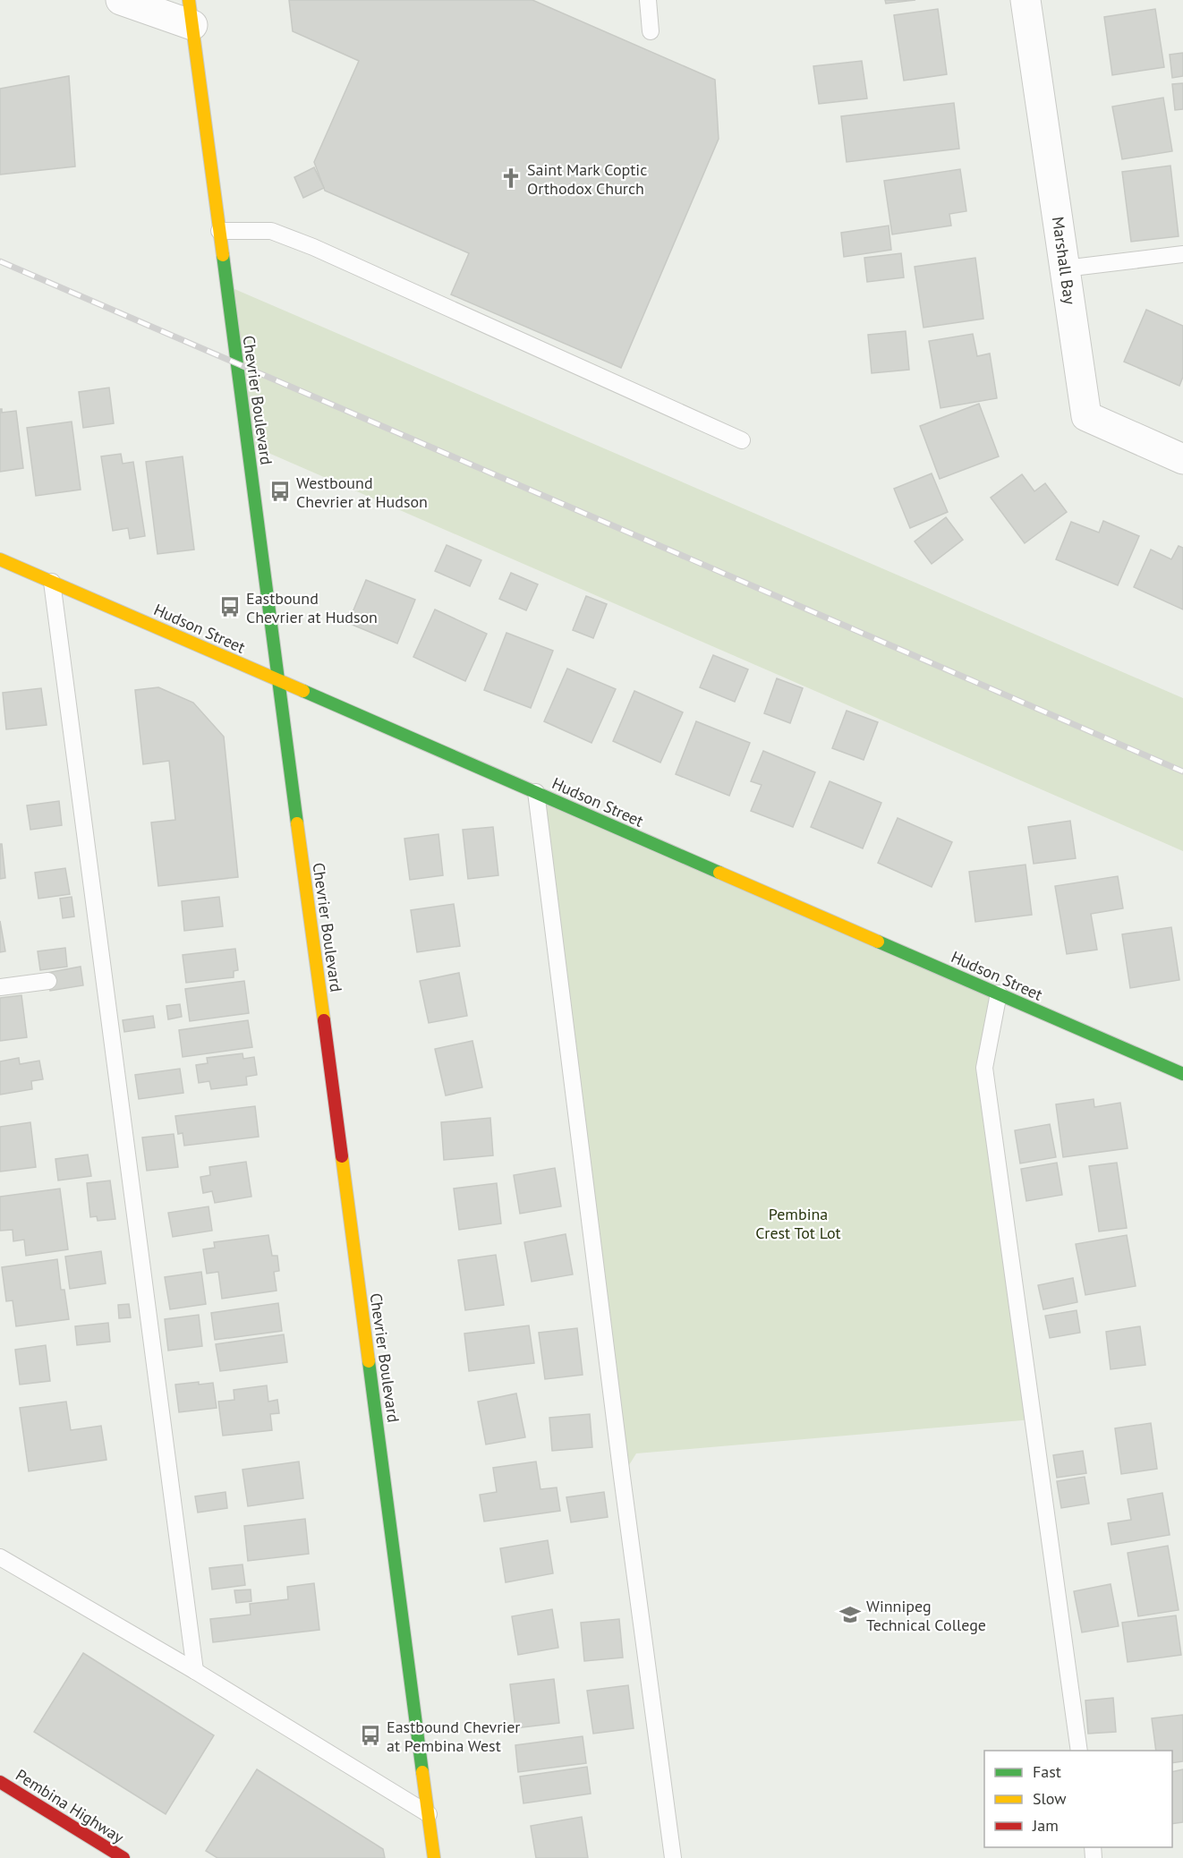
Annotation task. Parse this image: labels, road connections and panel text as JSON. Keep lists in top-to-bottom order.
{
  "streets": {
    "street": [
      "Marshall Bay",
      "Chevrier Boulevard",
      "Hudson Street",
      "Pembina Highway"
    ]
  },
  "crossings": [
    ["Chevrier Boulevard", "Hudson Street"]
  ],
  "parks": ["Pembina Crest Tot Lot"],
  "places": {
    "church": ["Saint Mark Coptic Orthodox Church"],
    "bus stop": ["Westbound Chevrier at Hudson", "Eastbound Chevrier at Hudson", "Eastbound Chevrier at Pembina West"],
    "school or university": ["Winnipeg Technical College"]
  },
  "legend": ["Fast", "Slow", "Jam"]
}
